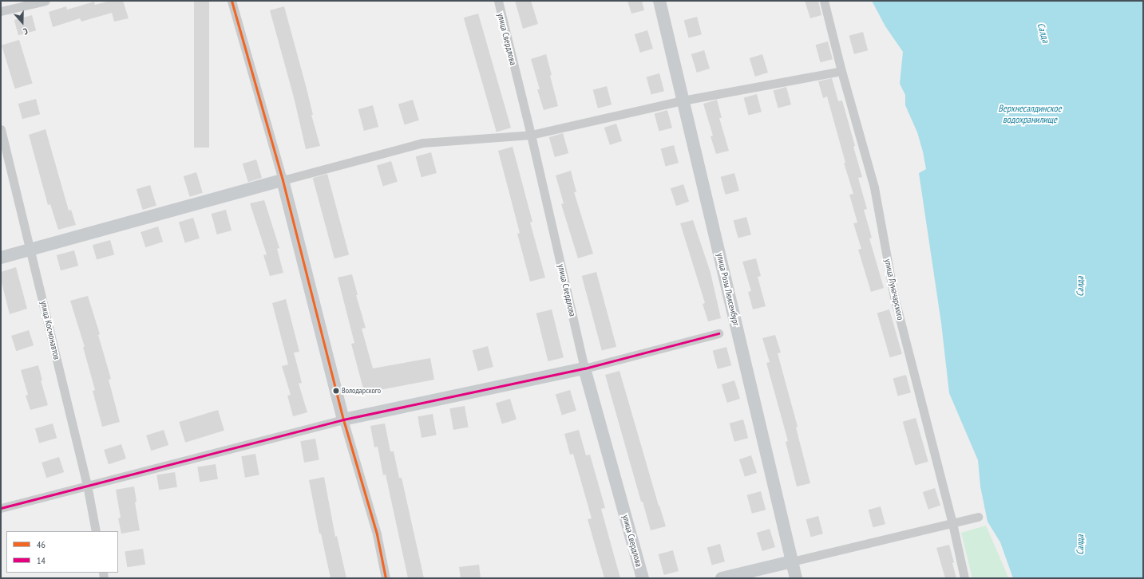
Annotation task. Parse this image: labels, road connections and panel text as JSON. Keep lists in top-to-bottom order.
{
  "streets": {
    "street": [
      "улица Свердлова",
      "улица Розы Люксембург",
      "улица Луначарского",
      "улица Космонавтов"
    ]
  },
  "water": ["Салда", "Верхнесалдинское водохранилище"],
  "places": ["Володарского"],
  "lines": ["transit line 46", "transit line 14"],
  "legend": ["46", "14"],
  "north": "bottom"
}
